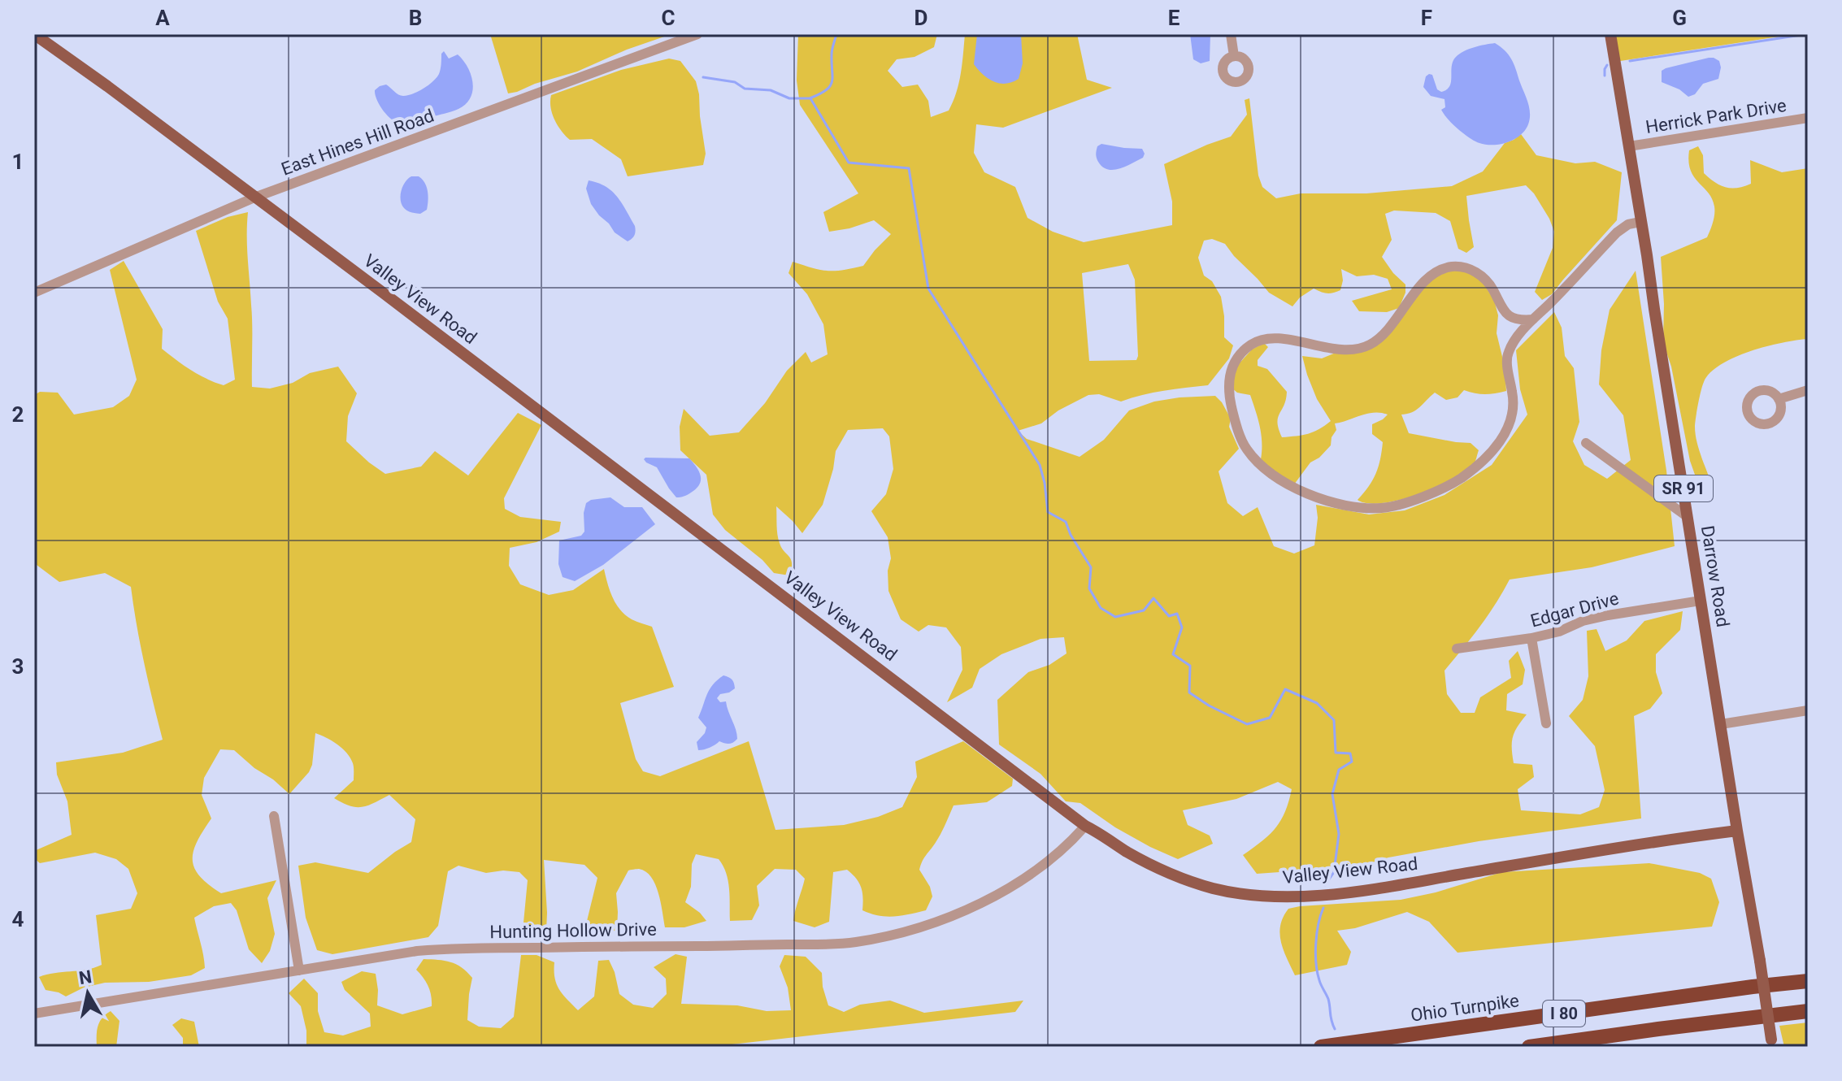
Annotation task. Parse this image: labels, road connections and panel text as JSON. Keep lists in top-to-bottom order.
{
  "streets": {
    "highway": ["Ohio Turnpike", "I 80"],
    "main road": ["Valley View Road", "SR 91", "Darrow Road"],
    "street": [
      "Herrick Park Drive",
      "East Hines Hill Road",
      "Edgar Drive",
      "Hunting Hollow Drive"
    ]
  },
  "crossings": [
    ["Herrick Park Drive", "Darrow Road"],
    ["East Hines Hill Road", "Valley View Road"],
    ["Valley View Road", "Darrow Road"],
    ["Valley View Road", "Hunting Hollow Drive"],
    ["Darrow Road", "Edgar Drive"]
  ],
  "north": "top",
  "grid": {
    "columns": [
      "A",
      "B",
      "C",
      "D",
      "E",
      "F",
      "G"
    ],
    "rows": [
      "1",
      "2",
      "3",
      "4"
    ]
  }
}
